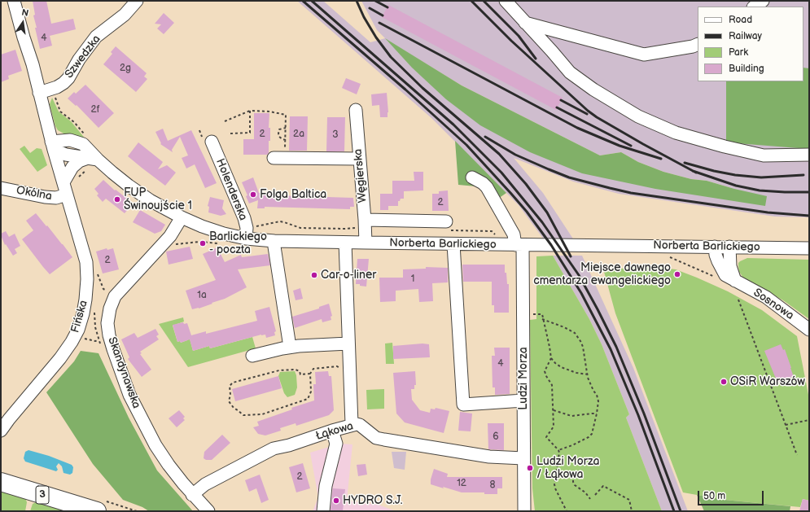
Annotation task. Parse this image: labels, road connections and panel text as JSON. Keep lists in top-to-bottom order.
{
  "streets": {
    "highway": ["3"],
    "street": [
      "Szwedzka",
      "Węgierska",
      "Holenderska",
      "Okólna",
      "Norberta Barlickiego",
      "Sosnowa",
      "Fińska",
      "Skandynawska",
      "Ludzi Morza",
      "Łąkowa"
    ]
  },
  "crossings": [
    ["Węgierska", "Norberta Barlickiego"],
    ["Holenderska", "Norberta Barlickiego"],
    ["Okólna", "Fińska"],
    ["Norberta Barlickiego", "Sosnowa"],
    ["Norberta Barlickiego", "Skandynawska"],
    ["Norberta Barlickiego", "Ludzi Morza"],
    ["Skandynawska", "Łąkowa"],
    ["Ludzi Morza", "Łąkowa"]
  ],
  "places": [
    "Folga Baltica",
    "FUP Świnoujście 1",
    "Barlickiego - poczta",
    "Miejsce dawnego cmentarza ewangelickiego",
    "Car-o-liner",
    "OSiR Warszów",
    "Ludzi Morza / Łąkowa",
    "HYDRO S.J."
  ],
  "house_numbers": [
    "4",
    "2g",
    "2f",
    "2",
    "2a",
    "3",
    "2",
    "2",
    "1",
    "1a",
    "4",
    "6",
    "2",
    "12",
    "8"
  ],
  "legend": [
    "Road",
    "Railway",
    "Park",
    "Building"
  ],
  "scale_bar": "50 m",
  "north": "top"
}
